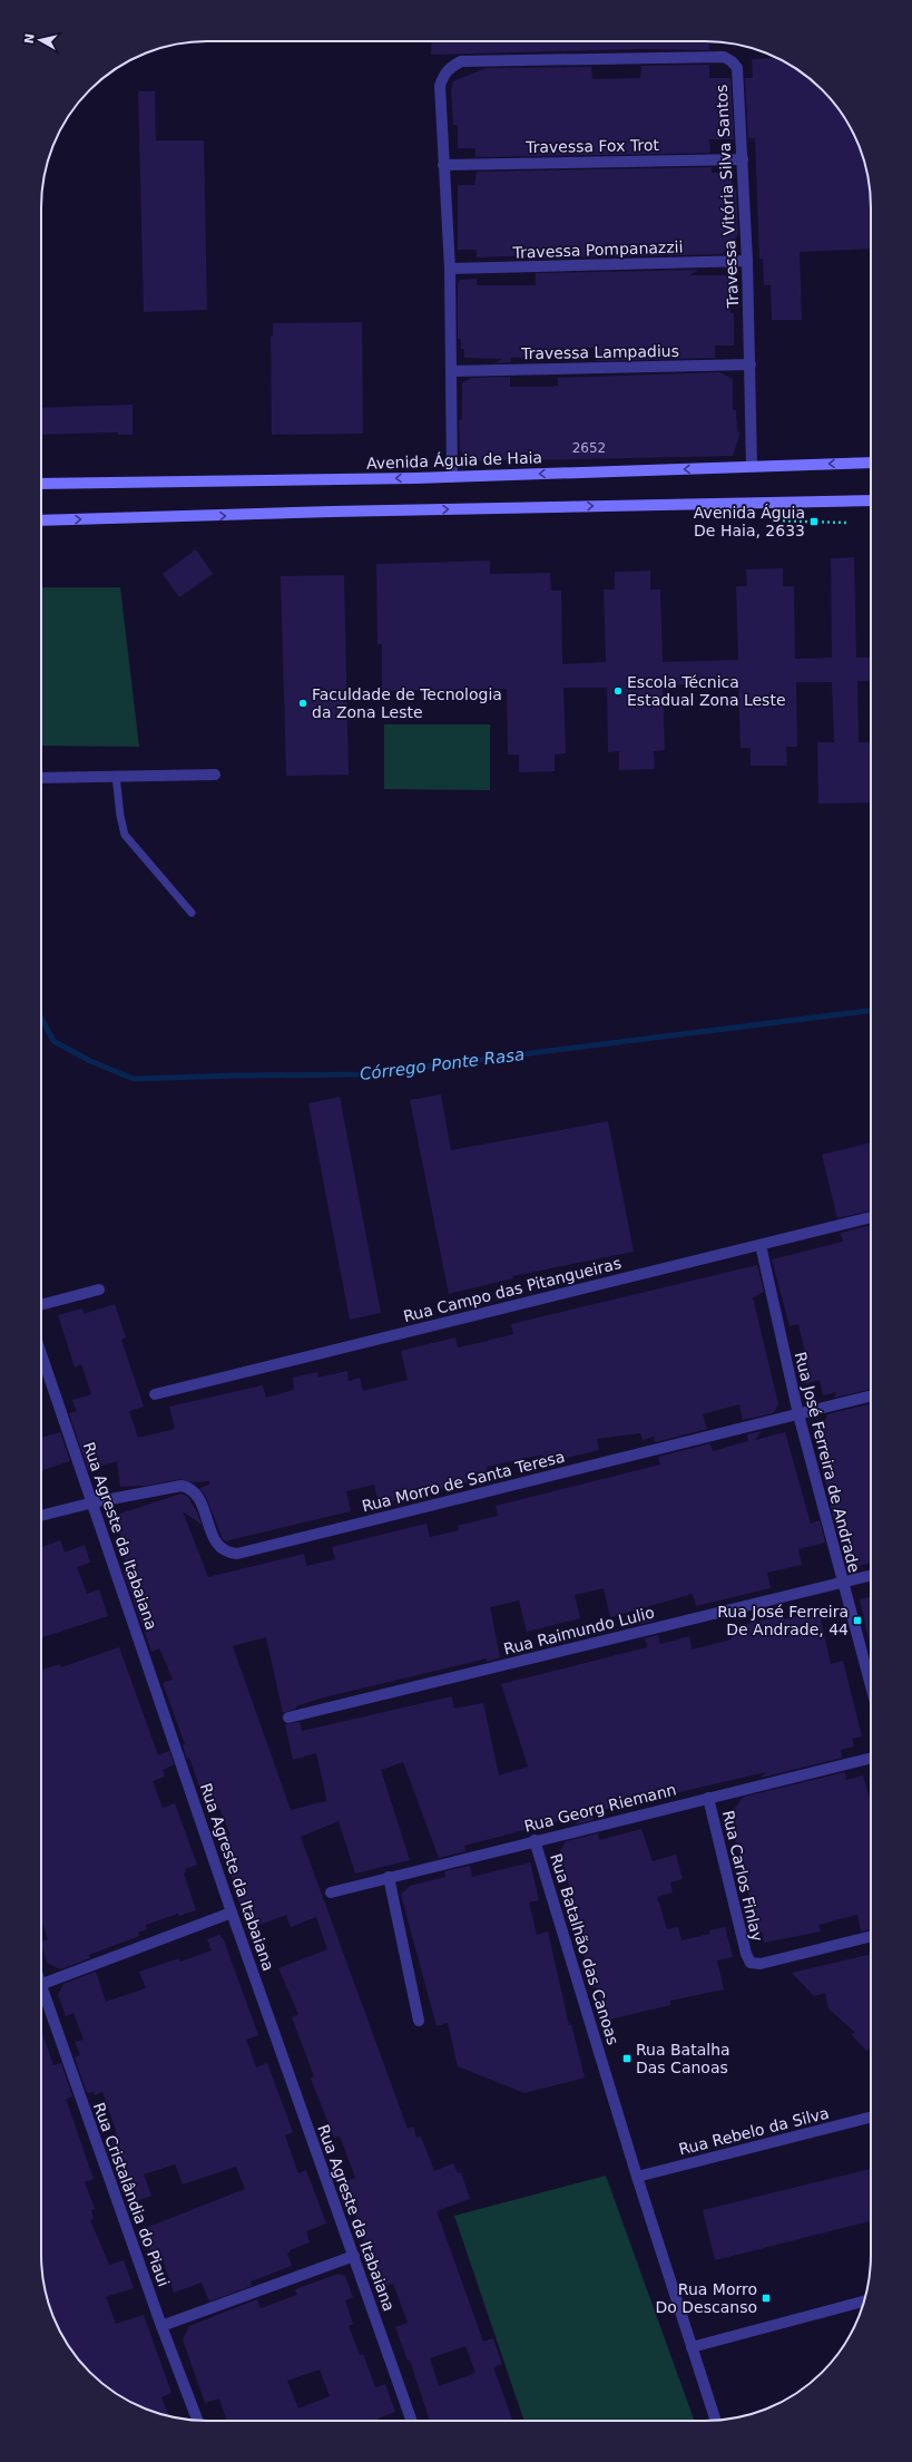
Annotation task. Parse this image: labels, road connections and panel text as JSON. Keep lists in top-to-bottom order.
{
  "streets": {
    "main road": ["Avenida Águia de Haia"],
    "street": [
      "Travessa Fox Trot",
      "Travessa Vitória Silva Santos",
      "Travessa Pompanazzii",
      "Travessa Lampadius",
      "Rua Campo das Pitangueiras",
      "Rua José Ferreira de Andrade",
      "Rua Morro de Santa Teresa",
      "Rua Agreste da Itabaiana",
      "Rua Raimundo Lulio",
      "Rua Georg Riemann",
      "Rua Carlos Finlay",
      "Rua Batalhão das Canoas",
      "Rua Rebelo da Silva",
      "Rua Cristalândia do Piaui"
    ]
  },
  "crossings": [
    ["Travessa Fox Trot", "Travessa Vitória Silva Santos"],
    ["Travessa Vitória Silva Santos", "Travessa Pompanazzii"],
    ["Travessa Vitória Silva Santos", "Travessa Lampadius"],
    ["Travessa Vitória Silva Santos", "Avenida Águia de Haia"],
    ["Rua Campo das Pitangueiras", "Rua José Ferreira de Andrade"],
    ["Rua José Ferreira de Andrade", "Rua Morro de Santa Teresa"],
    ["Rua José Ferreira de Andrade", "Rua Raimundo Lulio"],
    ["Rua Morro de Santa Teresa", "Rua Agreste da Itabaiana"],
    ["Rua Georg Riemann", "Rua Carlos Finlay"],
    ["Rua Georg Riemann", "Rua Batalhão das Canoas"],
    ["Rua Batalhão das Canoas", "Rua Rebelo da Silva"]
  ],
  "water": ["Córrego Ponte Rasa"],
  "places": {
    "transit": [
      "Avenida Águia De Haia, 2633",
      "Rua José Ferreira De Andrade, 44",
      "Rua Batalha Das Canoas",
      "Rua Morro Do Descanso"
    ],
    "other": ["Escola Técnica Estadual Zona Leste", "Faculdade de Tecnologia da Zona Leste"]
  },
  "house_numbers": ["2652"],
  "north": "left"
}
